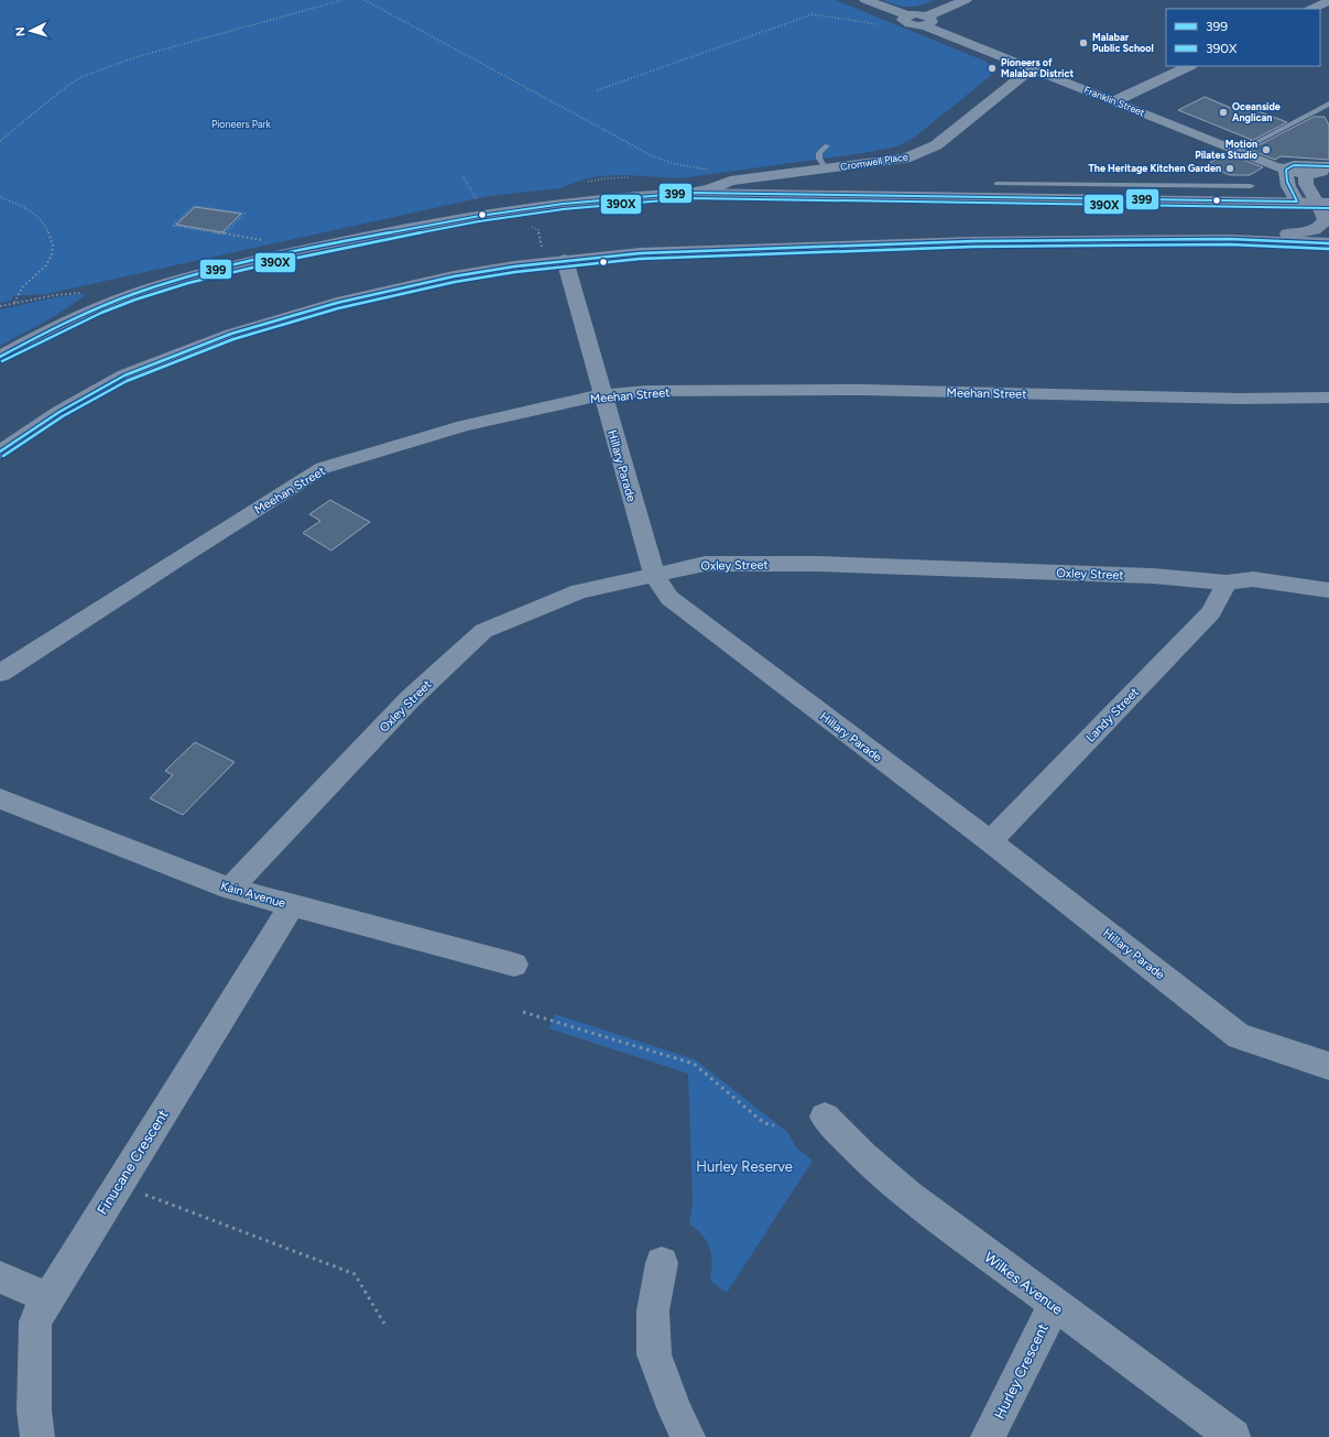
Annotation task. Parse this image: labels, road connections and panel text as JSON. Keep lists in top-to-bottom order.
{
  "streets": {
    "street": [
      "Franklin Street",
      "Cromwell Place",
      "Meehan Street",
      "Hillary Parade",
      "Oxley Street",
      "Landy Street",
      "Kain Avenue",
      "Finucane Crescent",
      "Wilkes Avenue",
      "Hurley Crescent"
    ]
  },
  "crossings": [
    ["Franklin Street", "Cromwell Place"],
    ["Meehan Street", "Hillary Parade"],
    ["Hillary Parade", "Oxley Street"],
    ["Hillary Parade", "Landy Street"],
    ["Oxley Street", "Landy Street"],
    ["Oxley Street", "Kain Avenue"],
    ["Kain Avenue", "Finucane Crescent"],
    ["Wilkes Avenue", "Hurley Crescent"]
  ],
  "parks": ["Pioneers Park", "Hurley Reserve"],
  "places": [
    "Malabar Public School",
    "Pioneers of Malabar District",
    "Oceanside Anglican",
    "Motion Pilates Studio",
    "The Heritage Kitchen Garden"
  ],
  "lines": ["transit line 399", "transit line 390X"],
  "legend": ["399", "390X"],
  "north": "left"
}
